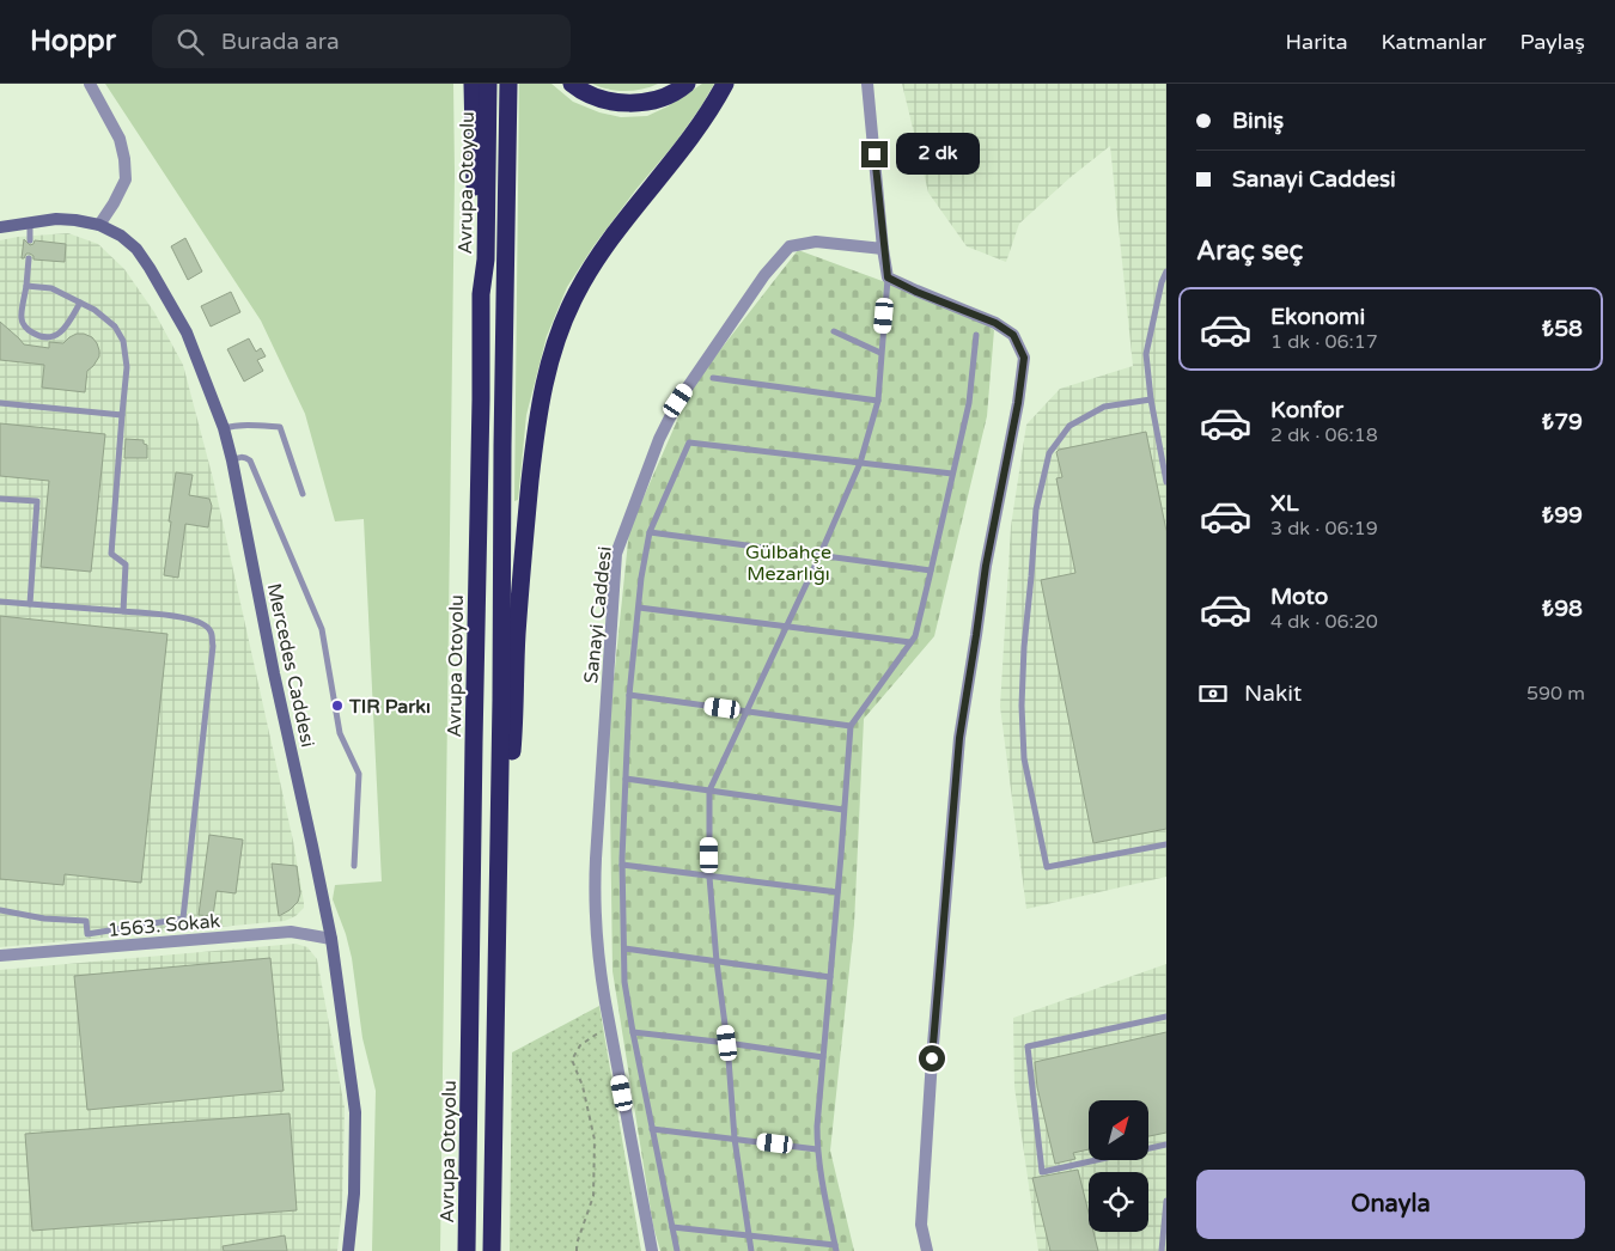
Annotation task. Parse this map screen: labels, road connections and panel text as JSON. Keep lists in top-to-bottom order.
{
  "streets": {
    "highway": ["Avrupa Otoyolu"],
    "street": ["Sanayi Caddesi", "Mercedes Caddesi", "1563. Sokak"]
  },
  "crossings": [
    ["Mercedes Caddesi", "1563. Sokak"]
  ],
  "parks": ["Gülbahçe Mezarlığı"],
  "places": ["TIR Parkı"],
  "north": "top right",
  "page": {
    "header": "Hoppr",
    "search": "Burada ara",
    "nav": ["Harita", "Katmanlar", "Paylaş"],
    "banner": ["Biniş", "Sanayi Caddesi"],
    "bubble": "2 dk",
    "heading": "Araç seç",
    "list": [
      {
        "name": "Ekonomi",
        "note": "1 dk · 06:17",
        "value": "₺58"
      },
      {
        "name": "Konfor",
        "note": "2 dk · 06:18",
        "value": "₺79"
      },
      {
        "name": "XL",
        "note": "3 dk · 06:19",
        "value": "₺99"
      },
      {
        "name": "Moto",
        "note": "4 dk · 06:20",
        "value": "₺98"
      }
    ],
    "pay": ["Nakit", "590 m"],
    "buttons": "Onayla"
  }
}
